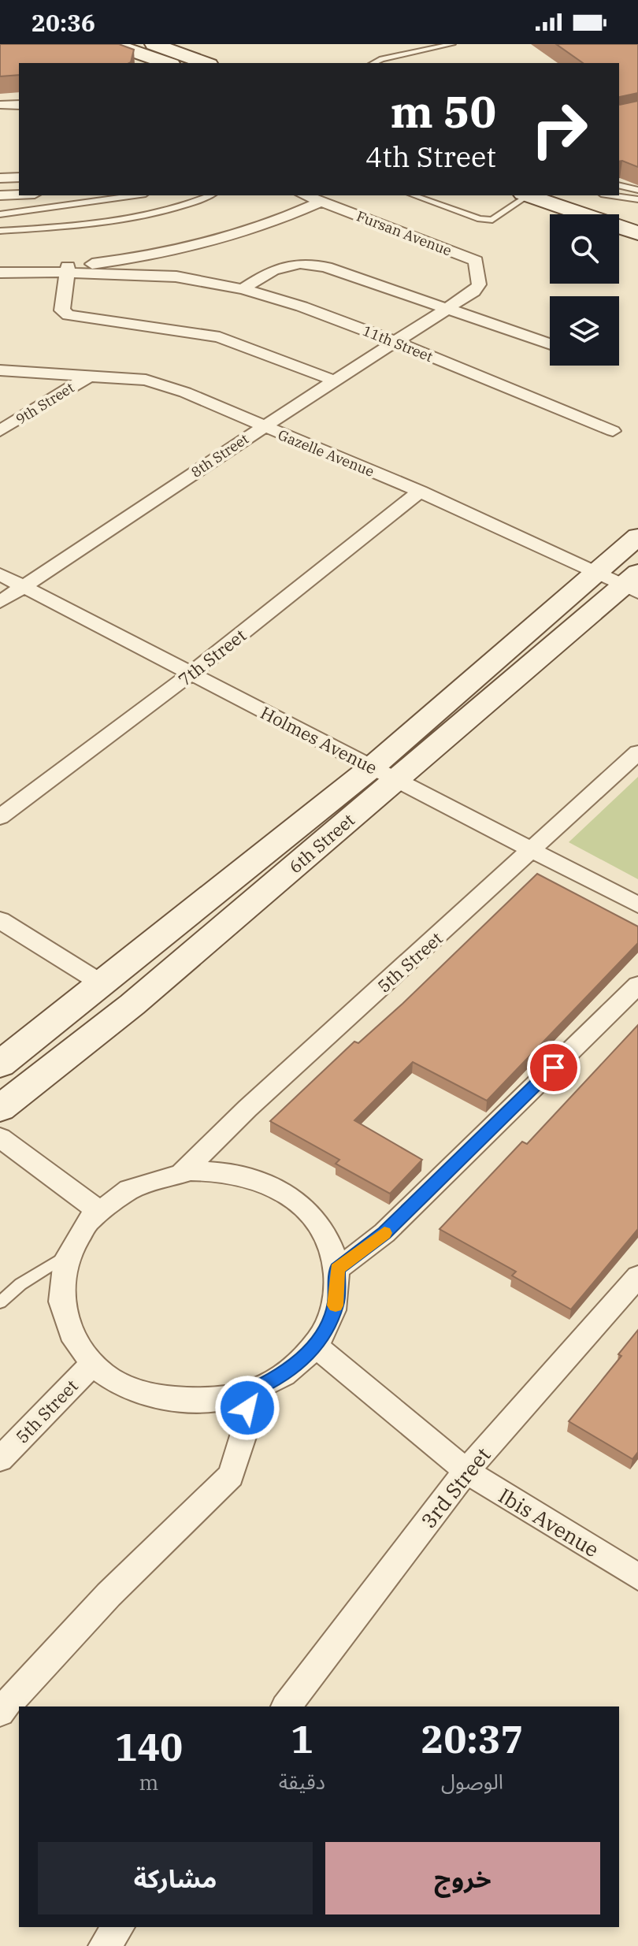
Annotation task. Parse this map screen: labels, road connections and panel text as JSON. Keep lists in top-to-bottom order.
{
  "streets": {
    "main road": ["6th Street"],
    "street": [
      "Fursan Avenue",
      "11th Street",
      "9th Street",
      "Gazelle Avenue",
      "8th Street",
      "7th Street",
      "Holmes Avenue",
      "5th Street",
      "3rd Street",
      "Ibis Avenue"
    ]
  },
  "crossings": [
    ["Fursan Avenue", "11th Street"],
    ["Fursan Avenue", "8th Street"],
    ["11th Street", "8th Street"],
    ["9th Street", "Gazelle Avenue"],
    ["Gazelle Avenue", "8th Street"],
    ["Gazelle Avenue", "7th Street"],
    ["Gazelle Avenue", "6th Street"],
    ["8th Street", "Holmes Avenue"],
    ["7th Street", "Holmes Avenue"],
    ["Holmes Avenue", "6th Street"],
    ["Holmes Avenue", "5th Street"],
    ["3rd Street", "Ibis Avenue"]
  ],
  "page": {
    "status": "20:36",
    "turn": ["50 m", "4th Street"],
    "eta": [
      "20:37",
      "الوصول",
      "1",
      "دقيقة",
      "140",
      "m"
    ],
    "buttons": ["خروج", "مشاركة"]
  }
}
